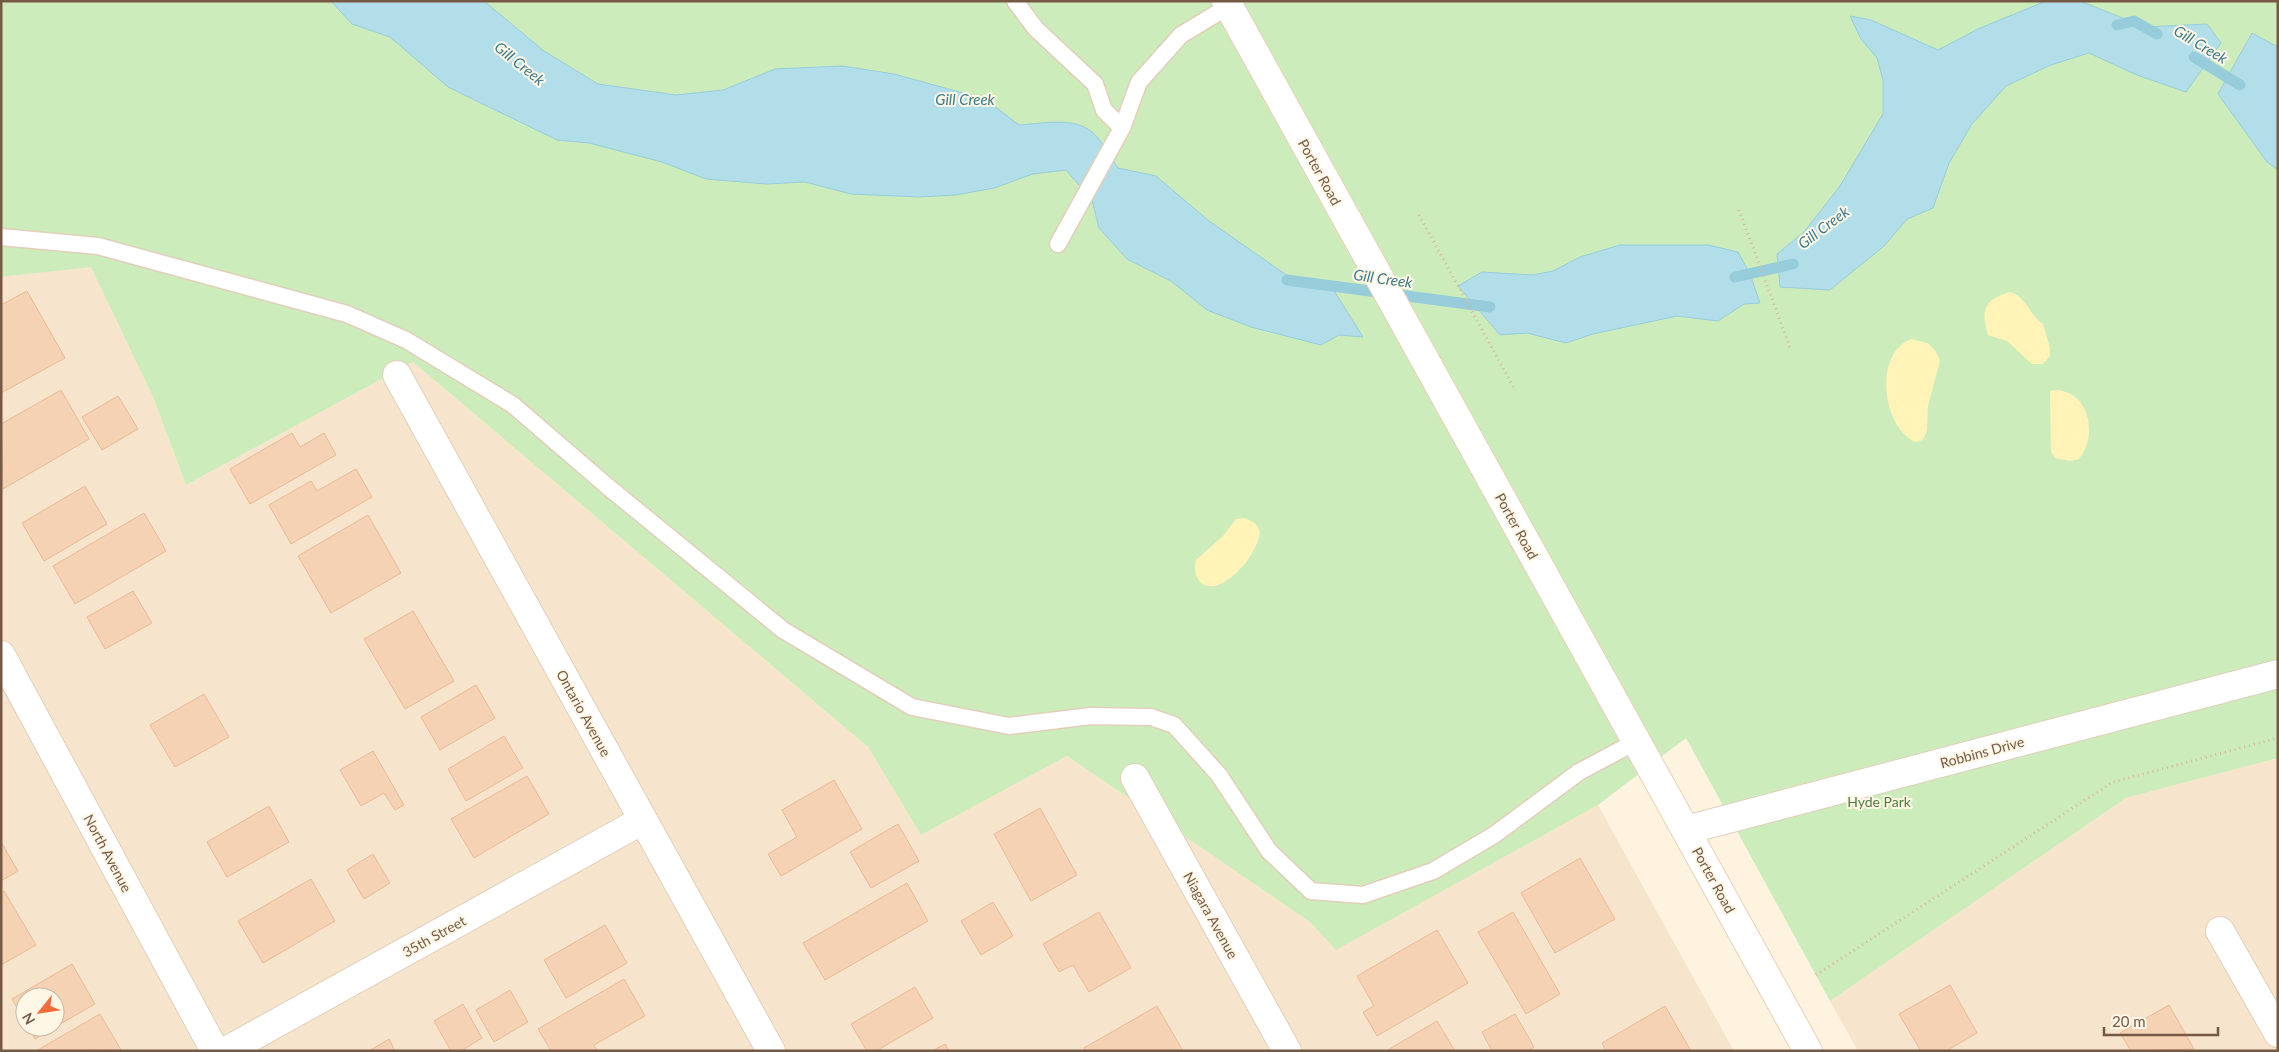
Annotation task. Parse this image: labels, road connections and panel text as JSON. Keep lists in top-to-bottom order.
{
  "streets": {
    "street": [
      "Porter Road",
      "Ontario Avenue",
      "Robbins Drive",
      "North Avenue",
      "Niagara Avenue",
      "35th Street"
    ]
  },
  "crossings": [
    ["Porter Road", "Robbins Drive"],
    ["Ontario Avenue", "35th Street"]
  ],
  "water": ["Gill Creek"],
  "parks": ["Hyde Park"],
  "scale_bar": "20 m",
  "north": "bottom left"
}
